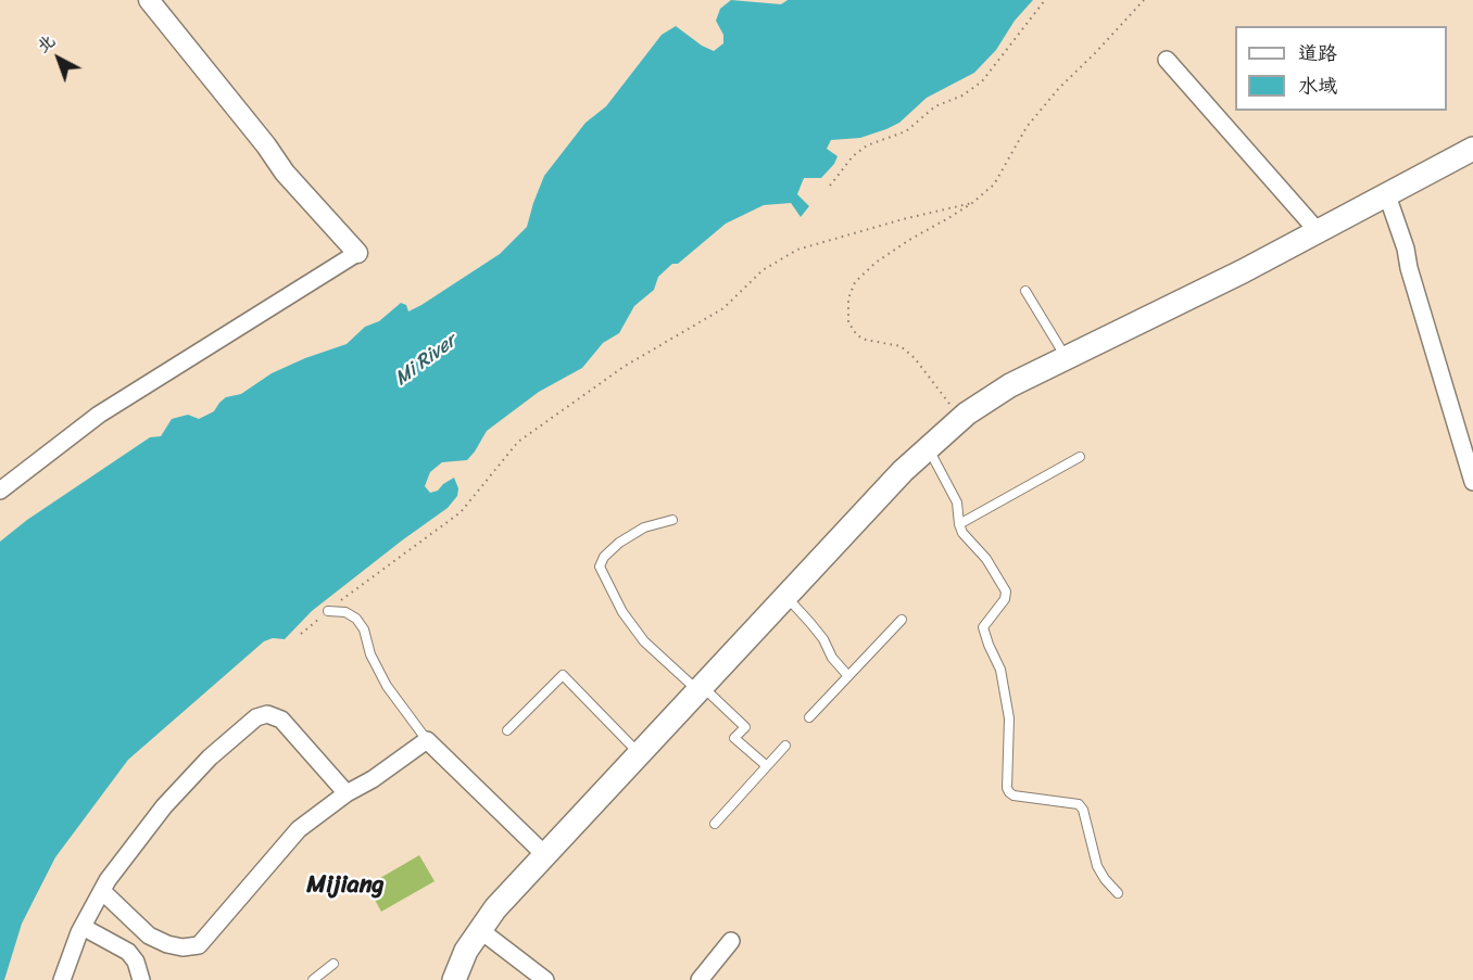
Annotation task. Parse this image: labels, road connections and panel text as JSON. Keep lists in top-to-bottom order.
{
  "districts": ["Mijiang"],
  "water": ["Mi River"],
  "legend": ["道路", "水域"],
  "north": "top left"
}
